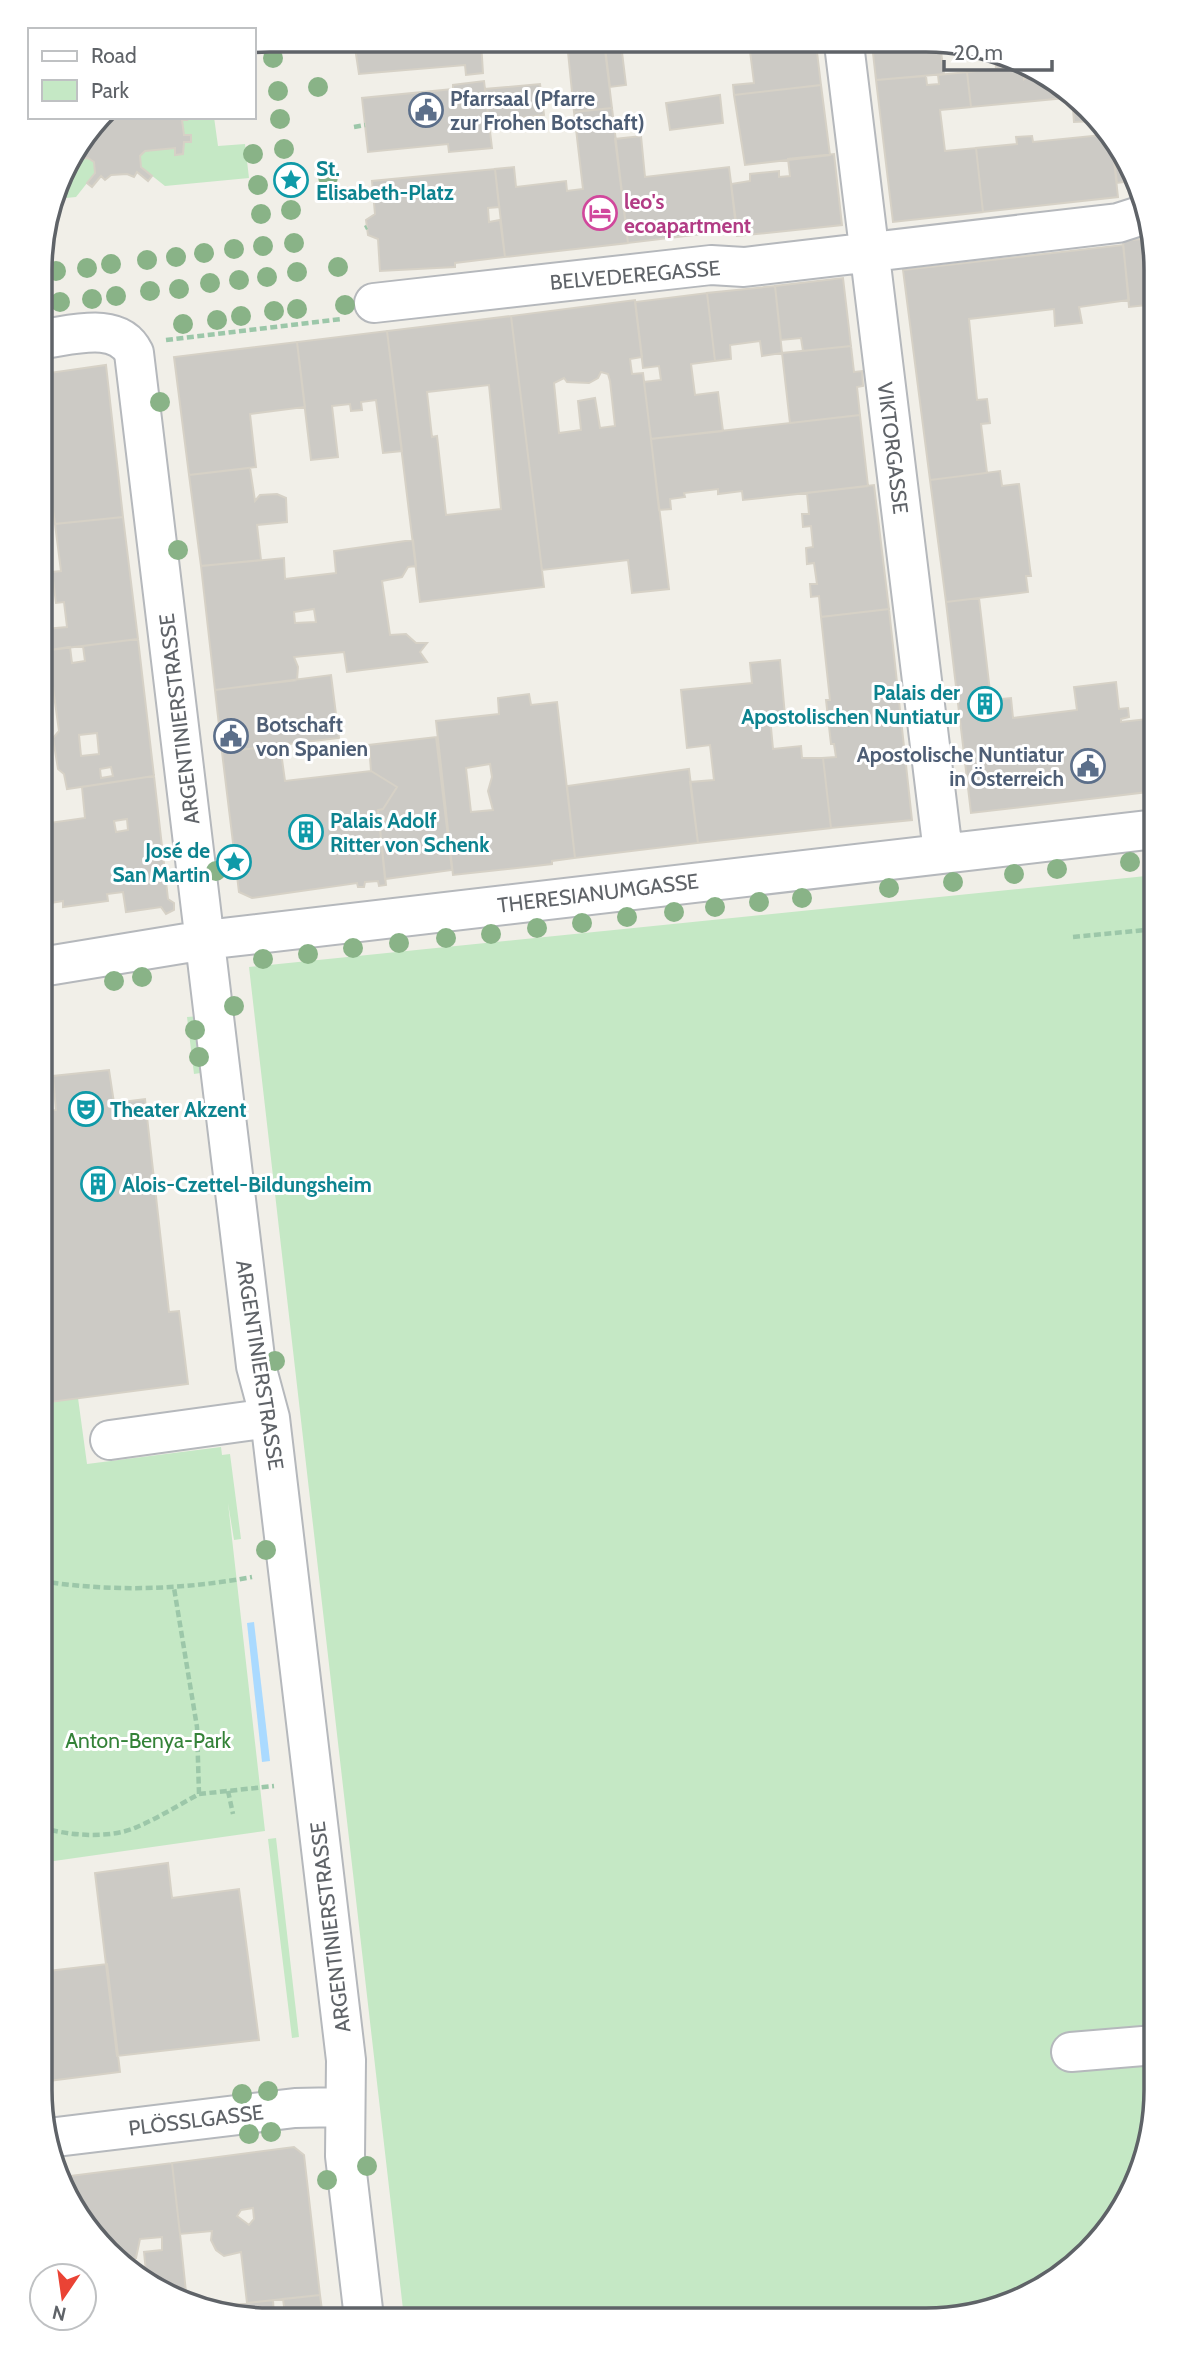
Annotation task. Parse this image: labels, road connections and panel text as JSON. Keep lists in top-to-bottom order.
{
  "streets": {
    "street": [
      "BELVEDEREGASSE",
      "VIKTORGASSE",
      "ARGENTINIERSTRASSE",
      "THERESIANUMGASSE",
      "PLÖSSLGASSE"
    ]
  },
  "crossings": [
    ["BELVEDEREGASSE", "VIKTORGASSE"],
    ["VIKTORGASSE", "THERESIANUMGASSE"],
    ["ARGENTINIERSTRASSE", "THERESIANUMGASSE"],
    ["ARGENTINIERSTRASSE", "PLÖSSLGASSE"]
  ],
  "parks": ["Anton-Benya-Park"],
  "places": {
    "public building": ["Pfarrsaal (Pfarre zur Frohen Botschaft)", "Botschaft von Spanien", "Apostolische Nuntiatur in Österreich"],
    "place": ["St. Elisabeth-Platz", "José de San Martin"],
    "hotel": ["leo's ecoapartment"],
    "building": ["Palais der Apostolischen Nuntiatur", "Palais Adolf Ritter von Schenk", "Alois-Czettel-Bildungsheim"],
    "theatre": ["Theater Akzent"]
  },
  "legend": ["Road", "Park"],
  "scale_bar": "20 m",
  "north": "bottom"
}
